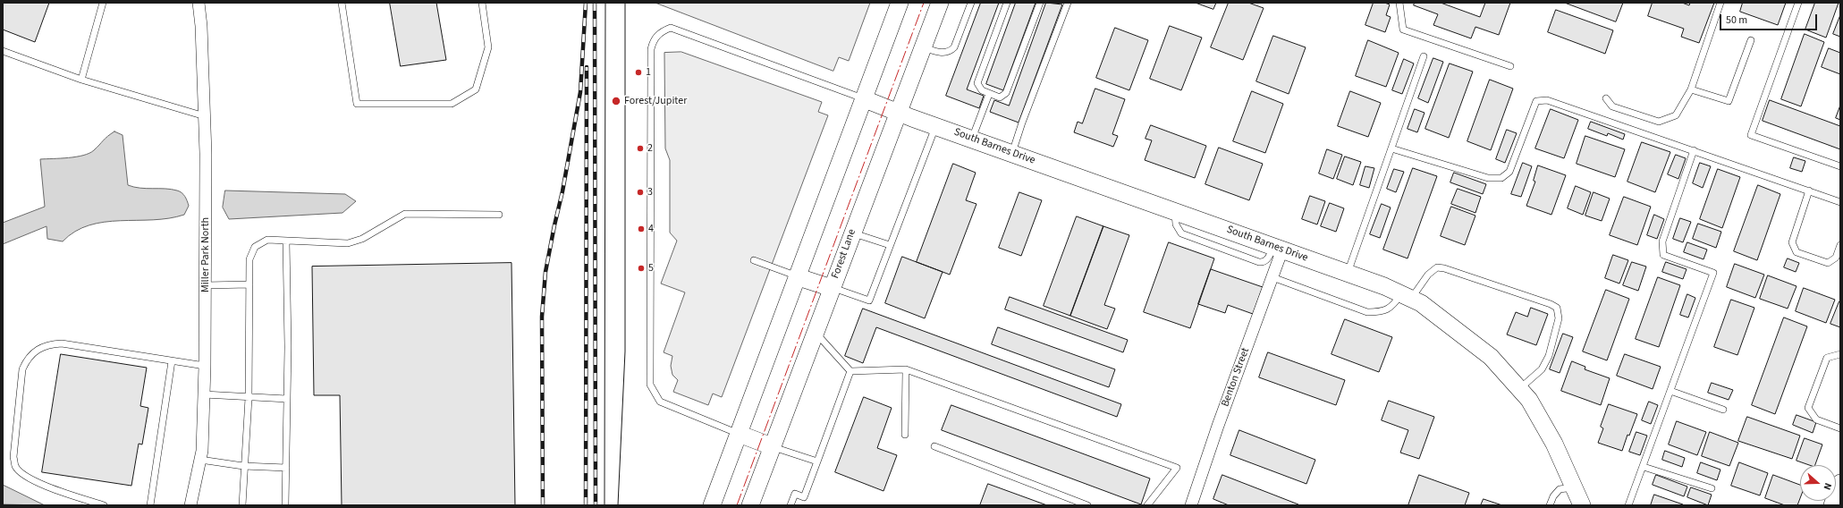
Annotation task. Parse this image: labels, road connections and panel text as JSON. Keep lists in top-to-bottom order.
{
  "streets": {
    "main road": ["South Barnes Drive", "Forest Lane"],
    "street": ["Miller Park North", "Benton Street"]
  },
  "crossings": [
    ["South Barnes Drive", "Forest Lane"],
    ["South Barnes Drive", "Benton Street"]
  ],
  "places": [
    "1",
    "Forest/Jupiter",
    "2",
    "3",
    "4",
    "5"
  ],
  "scale_bar": "50 m",
  "north": "right"
}
